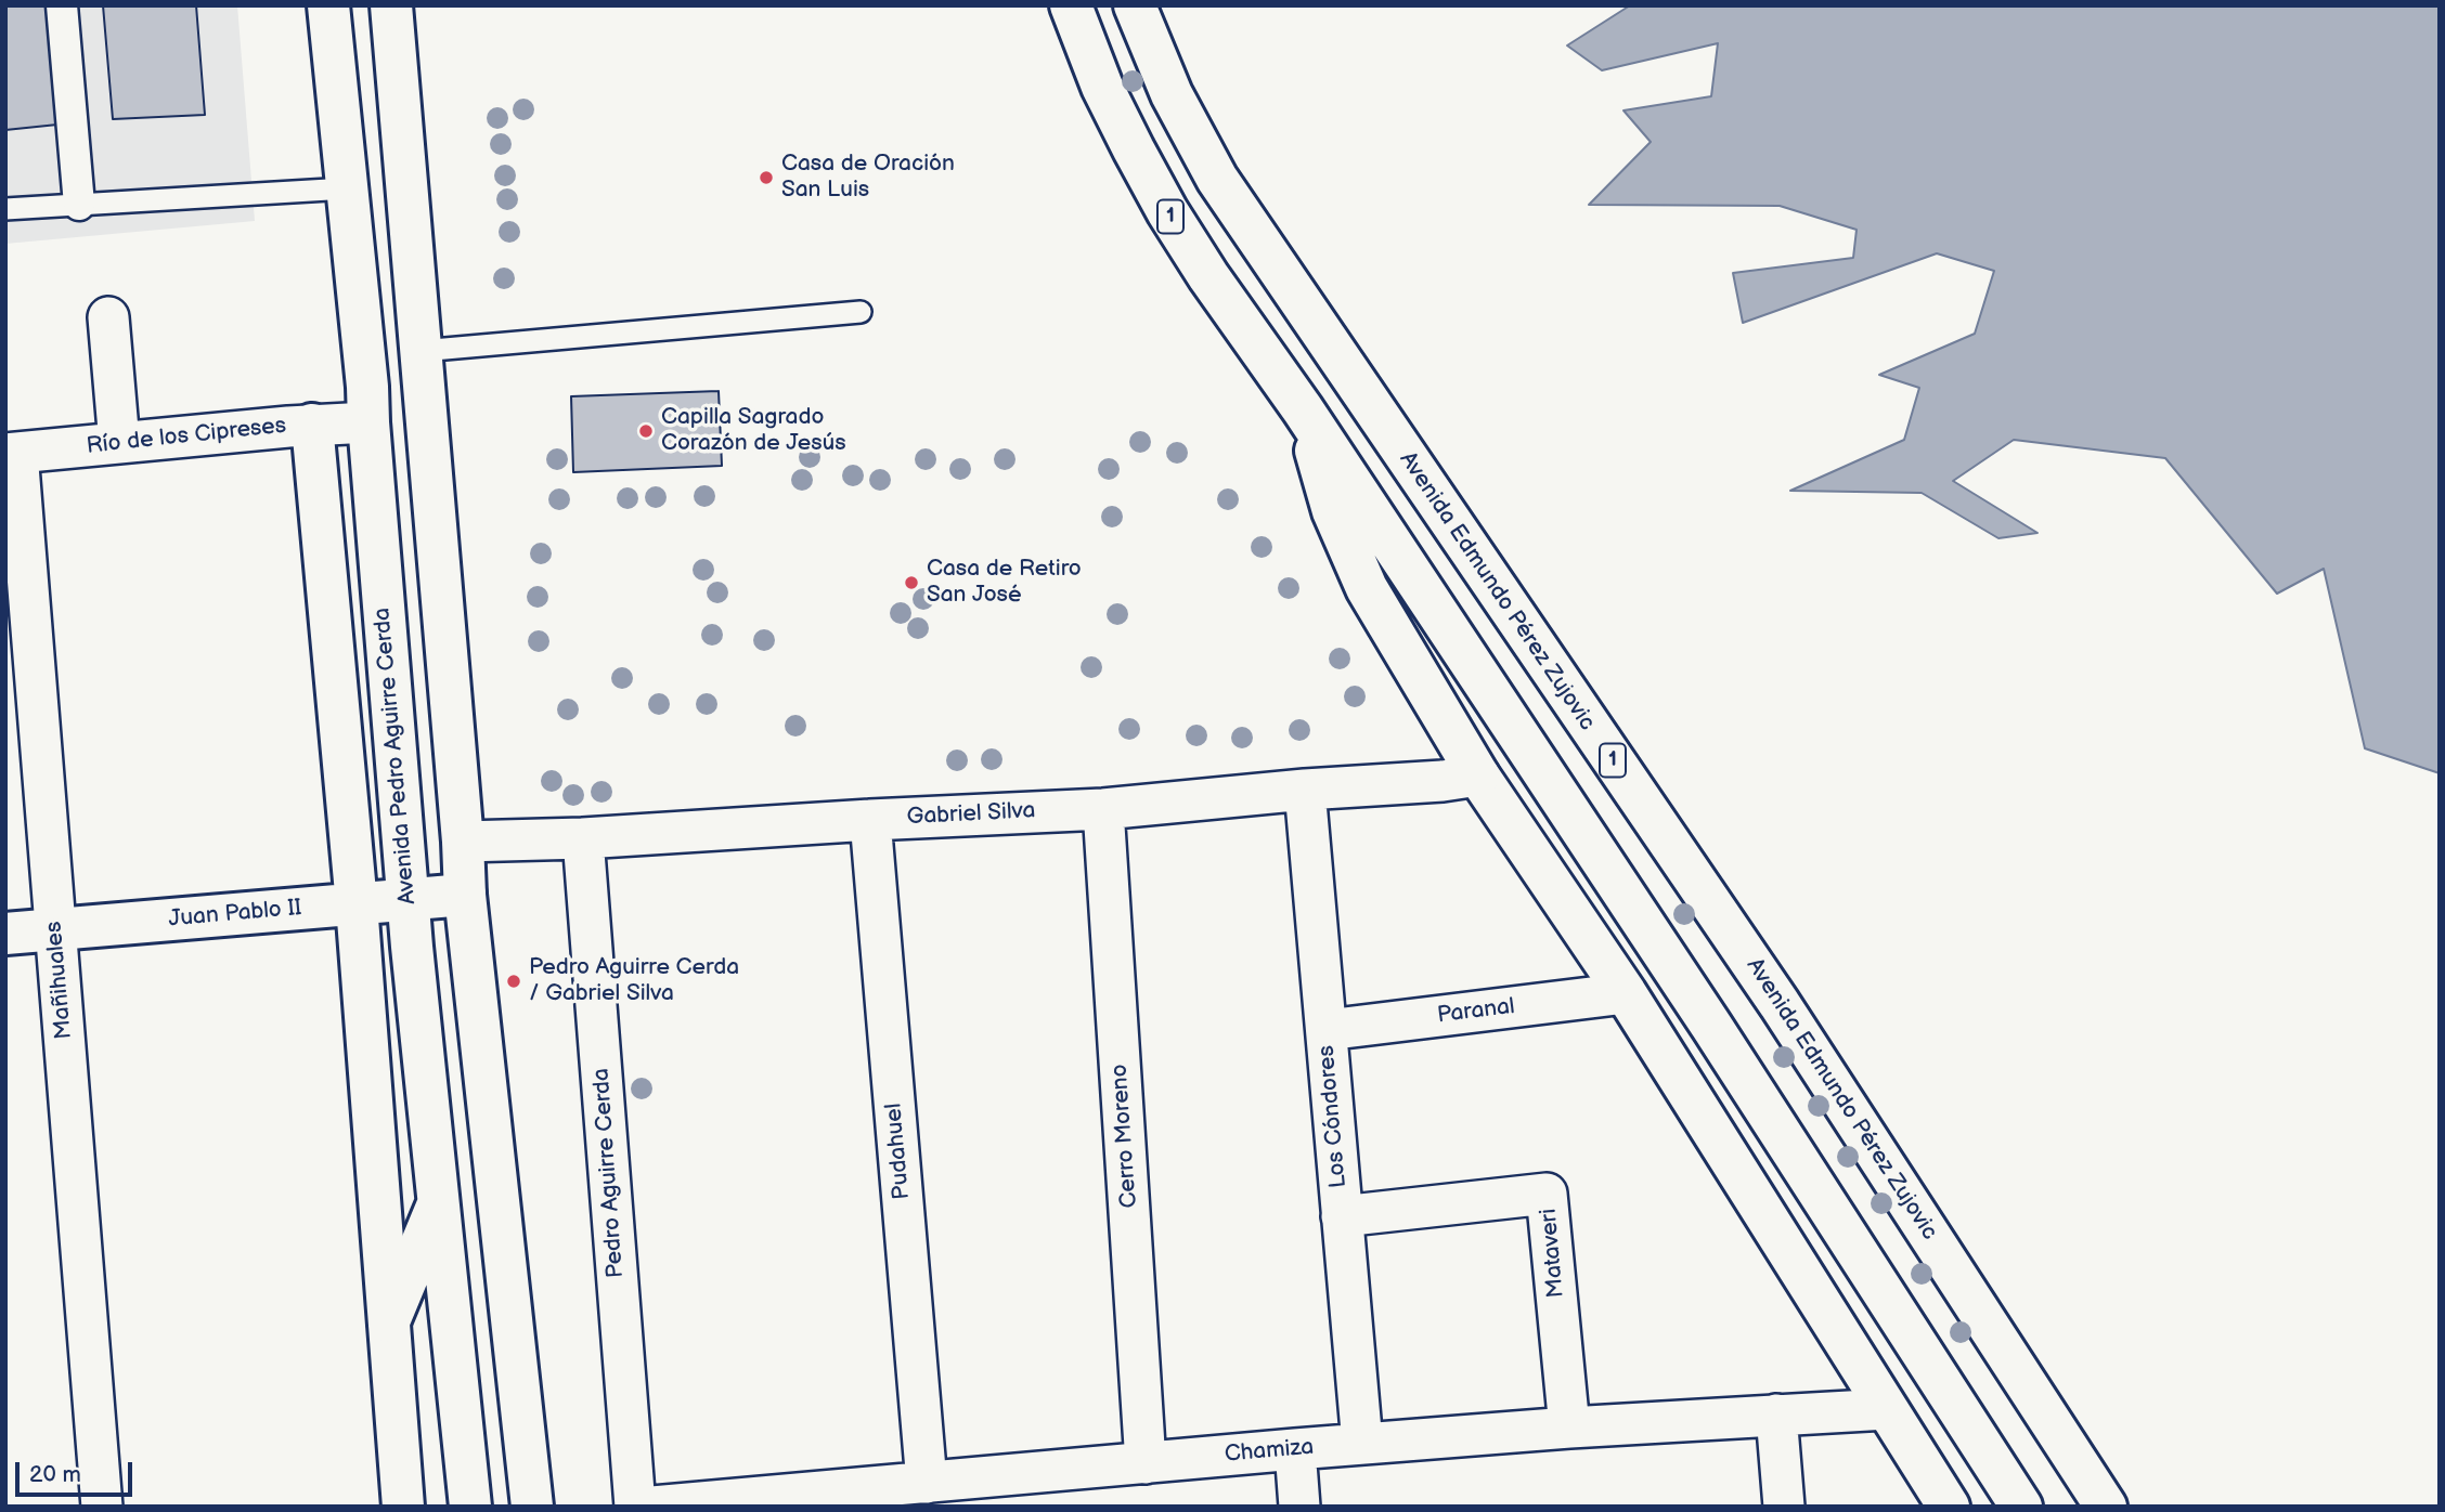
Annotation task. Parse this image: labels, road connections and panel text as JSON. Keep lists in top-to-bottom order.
{
  "streets": {
    "main road": [
      "1",
      "Avenida Edmundo Pérez Zujovic",
      "Avenida Pedro Aguirre Cerda",
      "Juan Pablo II"
    ],
    "street": [
      "Río de los Cipreses",
      "Gabriel Silva",
      "Mañihuales",
      "Paranal",
      "Los Cóndores",
      "Cerro Moreno",
      "Pudahuel",
      "Pedro Aguirre Cerda",
      "Mataveri",
      "Chamiza"
    ]
  },
  "crossings": [
    ["Río de los Cipreses", "Avenida Pedro Aguirre Cerda"],
    ["Río de los Cipreses", "Mañihuales"],
    ["Avenida Pedro Aguirre Cerda", "Juan Pablo II"],
    ["Gabriel Silva", "Los Cóndores"],
    ["Gabriel Silva", "Cerro Moreno"],
    ["Gabriel Silva", "Pudahuel"],
    ["Gabriel Silva", "Pedro Aguirre Cerda"],
    ["Juan Pablo II", "Mañihuales"],
    ["Paranal", "Los Cóndores"],
    ["Los Cóndores", "Mataveri"],
    ["Los Cóndores", "Chamiza"],
    ["Cerro Moreno", "Chamiza"],
    ["Pudahuel", "Chamiza"],
    ["Mataveri", "Chamiza"]
  ],
  "places": [
    "Casa de Oración San Luis",
    "Capilla Sagrado Corazón de Jesús",
    "Casa de Retiro San José",
    "Pedro Aguirre Cerda / Gabriel Silva"
  ],
  "scale_bar": "20 m"
}
